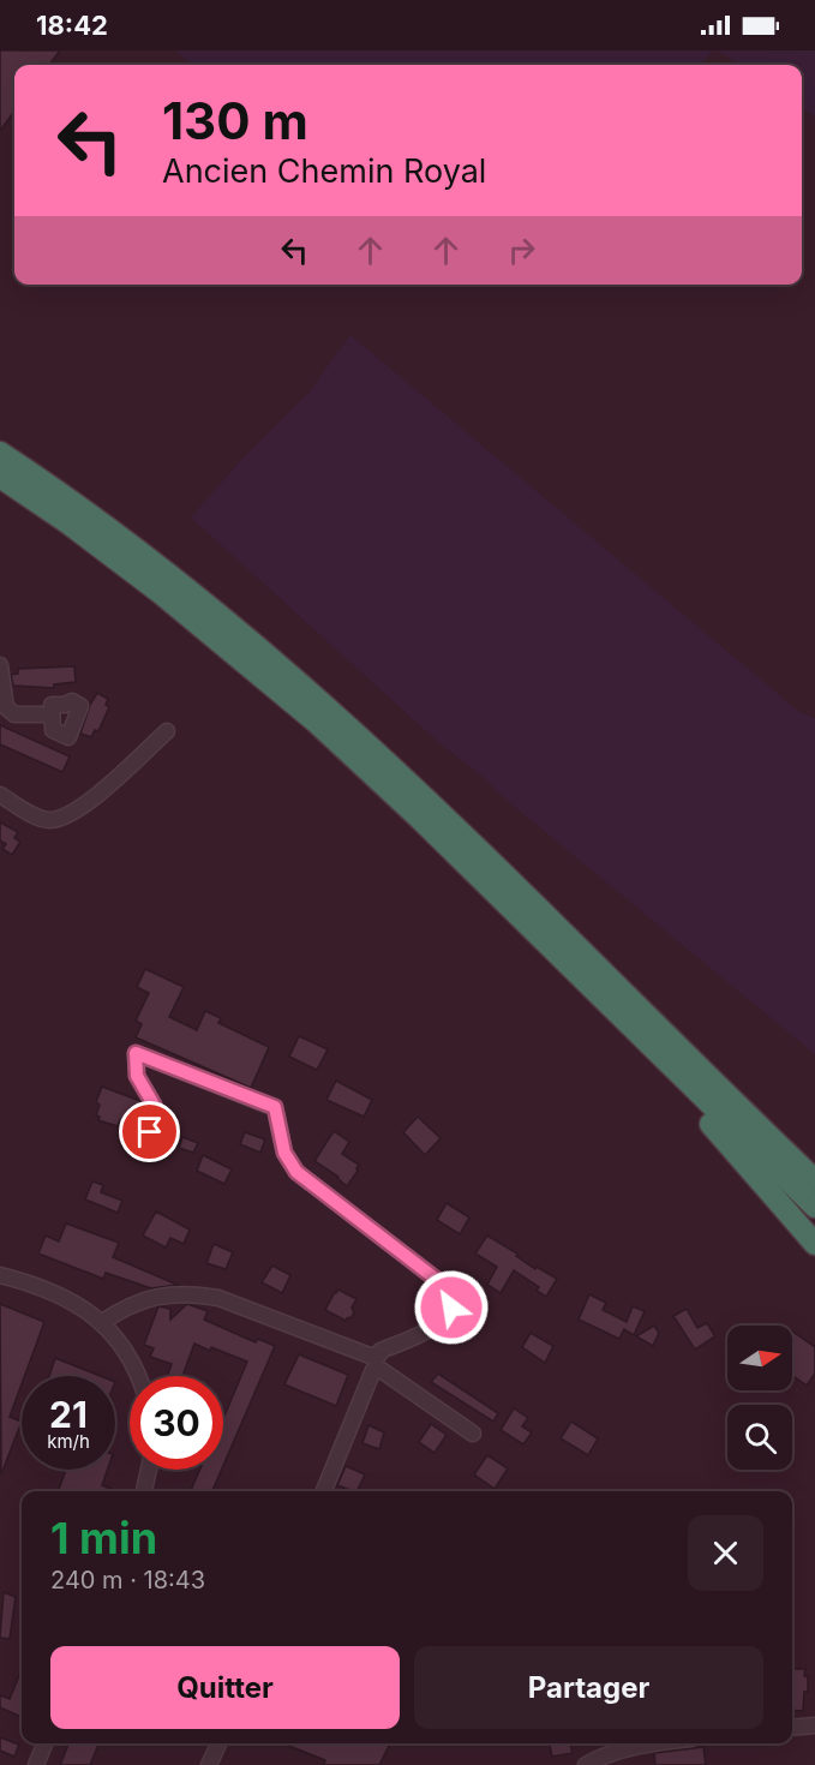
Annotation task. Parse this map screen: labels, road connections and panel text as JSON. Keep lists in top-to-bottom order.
{
  "north": "right",
  "page": {
    "status": "18:42",
    "turn": ["130 m", "Ancien Chemin Royal"],
    "speed": "21 km/h",
    "limit": "30",
    "heading": ["1 min", "240 m · 18:43"],
    "buttons": ["Quitter", "Partager"]
  }
}
